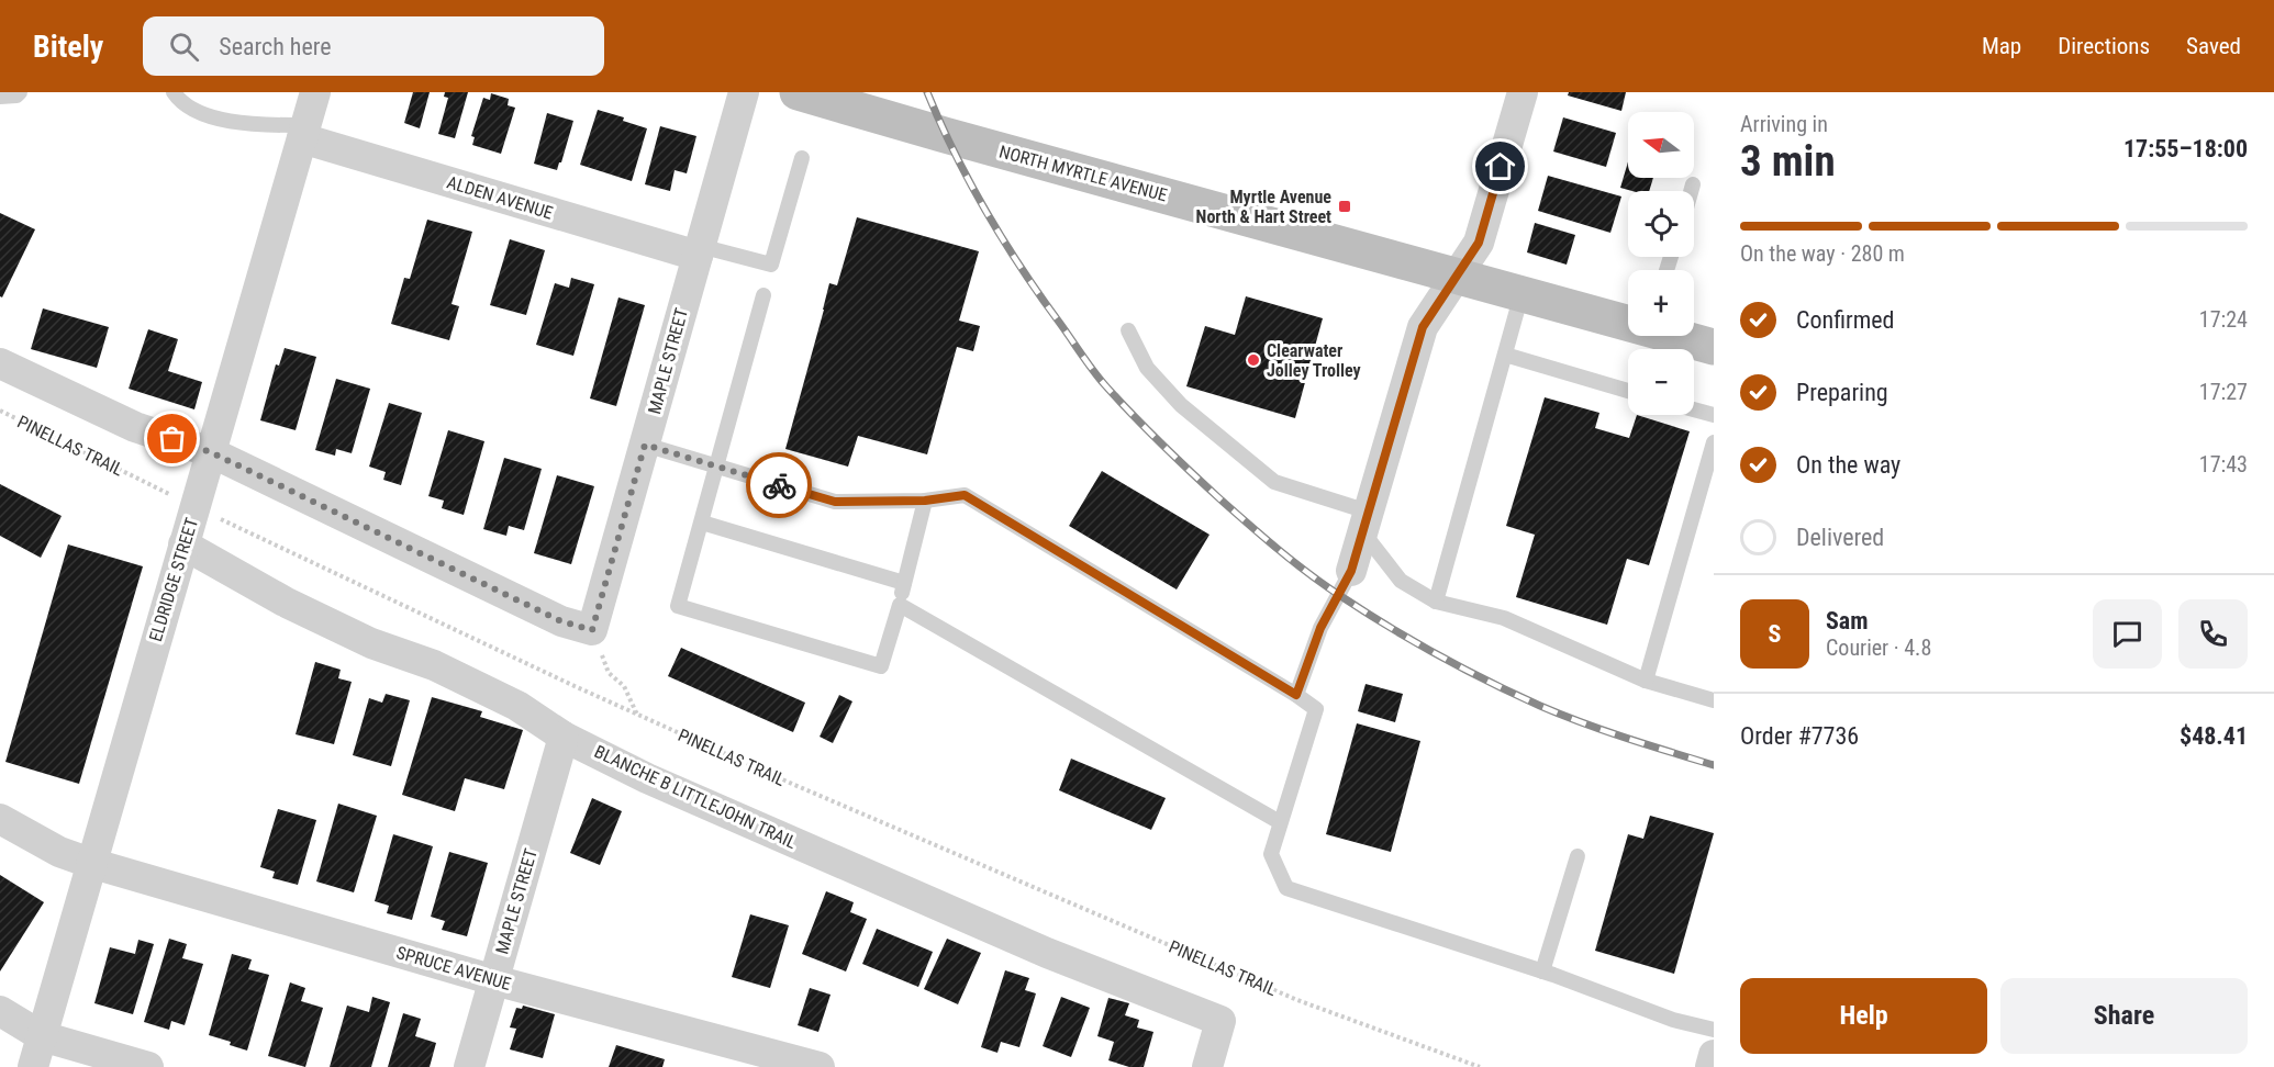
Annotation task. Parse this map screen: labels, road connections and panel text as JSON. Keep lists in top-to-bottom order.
{
  "streets": {
    "main road": ["NORTH MYRTLE AVENUE"],
    "street": [
      "ALDEN AVENUE",
      "MAPLE STREET",
      "ELDRIDGE STREET",
      "BLANCHE B LITTLEJOHN TRAIL",
      "SPRUCE AVENUE"
    ],
    "path": ["PINELLAS TRAIL"]
  },
  "crossings": [
    ["ALDEN AVENUE", "MAPLE STREET"],
    ["ALDEN AVENUE", "ELDRIDGE STREET"],
    ["MAPLE STREET", "BLANCHE B LITTLEJOHN TRAIL"],
    ["MAPLE STREET", "SPRUCE AVENUE"],
    ["PINELLAS TRAIL", "ELDRIDGE STREET"],
    ["ELDRIDGE STREET", "BLANCHE B LITTLEJOHN TRAIL"],
    ["ELDRIDGE STREET", "SPRUCE AVENUE"]
  ],
  "places": {
    "transit": ["Myrtle Avenue North & Hart Street"],
    "other": ["Clearwater Jolley Trolley"]
  },
  "north": "left",
  "page": {
    "header": "Bitely",
    "search": "Search here",
    "nav": ["Map", "Directions", "Saved"],
    "heading": ["3 min", "Arriving in", "17:55–18:00"],
    "panel": [
      "Sam",
      "Courier · 4.8",
      "Order #7736",
      "$48.41"
    ],
    "map_buttons": ["+", "−"],
    "bar": "On the way · 280 m",
    "list": [
      ["Confirmed", "17:24"],
      ["Preparing", "17:27"],
      ["On the way", "17:43"],
      "Delivered"
    ],
    "round": "S",
    "buttons": ["Help", "Share"]
  }
}
